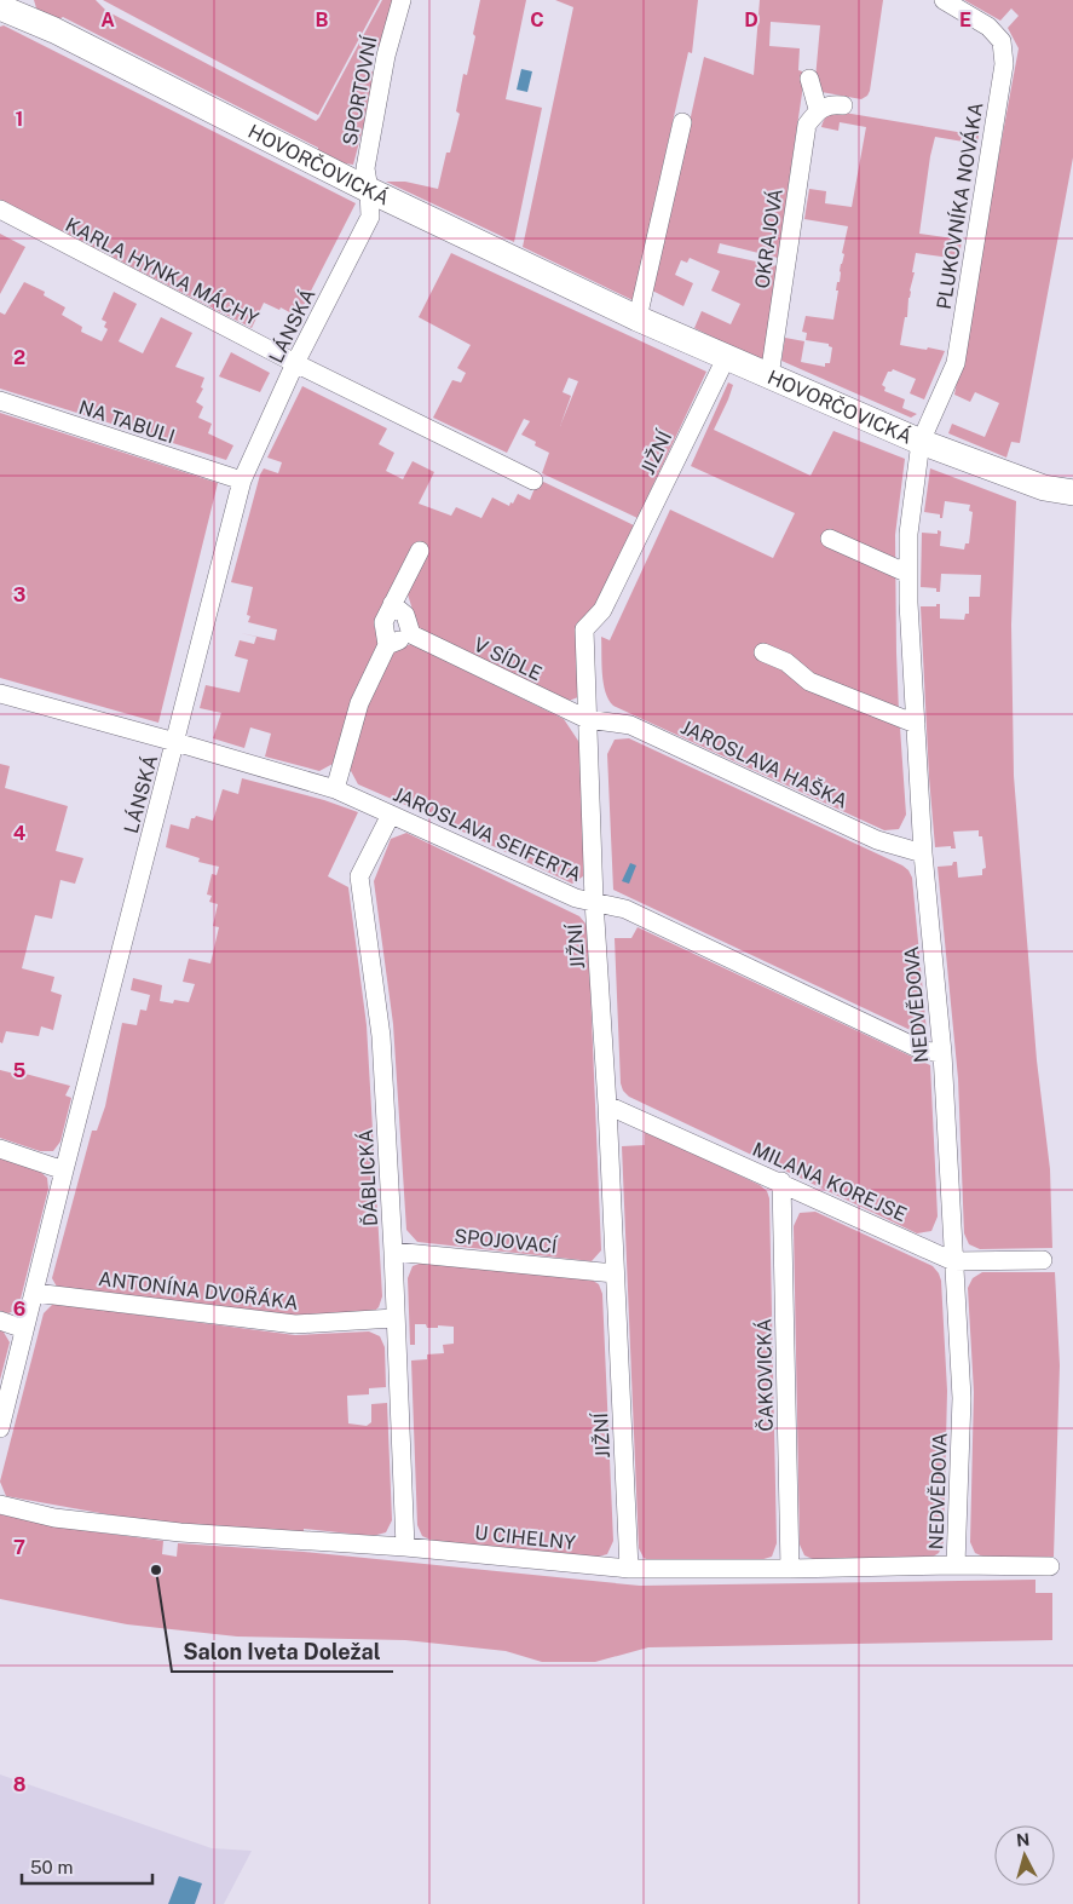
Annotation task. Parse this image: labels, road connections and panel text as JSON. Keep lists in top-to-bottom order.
{
  "streets": {
    "street": [
      "SPORTOVNÍ",
      "HOVORČOVICKÁ",
      "PLUKOVNÍKA NOVÁKA",
      "OKRAJOVÁ",
      "KARLA HYNKA MÁCHY",
      "LÁNSKÁ",
      "NA TABULI",
      "JIŽNÍ",
      "V SÍDLE",
      "JAROSLAVA HAŠKA",
      "JAROSLAVA SEIFERTA",
      "NEDVĚDOVA",
      "ĎÁBLICKÁ",
      "MILANA KOREJSE",
      "SPOJOVACÍ",
      "ANTONÍNA DVOŘÁKA",
      "ČAKOVICKÁ",
      "U CIHELNY"
    ]
  },
  "crossings": [
    ["SPORTOVNÍ", "HOVORČOVICKÁ"],
    ["SPORTOVNÍ", "LÁNSKÁ"],
    ["HOVORČOVICKÁ", "PLUKOVNÍKA NOVÁKA"],
    ["HOVORČOVICKÁ", "OKRAJOVÁ"],
    ["HOVORČOVICKÁ", "LÁNSKÁ"],
    ["HOVORČOVICKÁ", "JIŽNÍ"],
    ["HOVORČOVICKÁ", "NEDVĚDOVA"],
    ["PLUKOVNÍKA NOVÁKA", "NEDVĚDOVA"],
    ["KARLA HYNKA MÁCHY", "LÁNSKÁ"],
    ["LÁNSKÁ", "NA TABULI"],
    ["LÁNSKÁ", "JAROSLAVA SEIFERTA"],
    ["LÁNSKÁ", "ANTONÍNA DVOŘÁKA"],
    ["JIŽNÍ", "V SÍDLE"],
    ["JIŽNÍ", "JAROSLAVA HAŠKA"],
    ["JIŽNÍ", "JAROSLAVA SEIFERTA"],
    ["JIŽNÍ", "MILANA KOREJSE"],
    ["JIŽNÍ", "SPOJOVACÍ"],
    ["JIŽNÍ", "U CIHELNY"],
    ["V SÍDLE", "JAROSLAVA HAŠKA"],
    ["JAROSLAVA HAŠKA", "NEDVĚDOVA"],
    ["JAROSLAVA SEIFERTA", "NEDVĚDOVA"],
    ["JAROSLAVA SEIFERTA", "ĎÁBLICKÁ"],
    ["NEDVĚDOVA", "MILANA KOREJSE"],
    ["NEDVĚDOVA", "U CIHELNY"],
    ["ĎÁBLICKÁ", "SPOJOVACÍ"],
    ["ĎÁBLICKÁ", "ANTONÍNA DVOŘÁKA"],
    ["ĎÁBLICKÁ", "U CIHELNY"],
    ["MILANA KOREJSE", "ČAKOVICKÁ"],
    ["ČAKOVICKÁ", "U CIHELNY"]
  ],
  "places": ["Salon Iveta Doležal"],
  "scale_bar": "50 m",
  "north": "top",
  "grid": {
    "columns": [
      "A",
      "B",
      "C",
      "D",
      "E"
    ],
    "rows": [
      "1",
      "2",
      "3",
      "4",
      "5",
      "6",
      "7",
      "8"
    ]
  }
}
